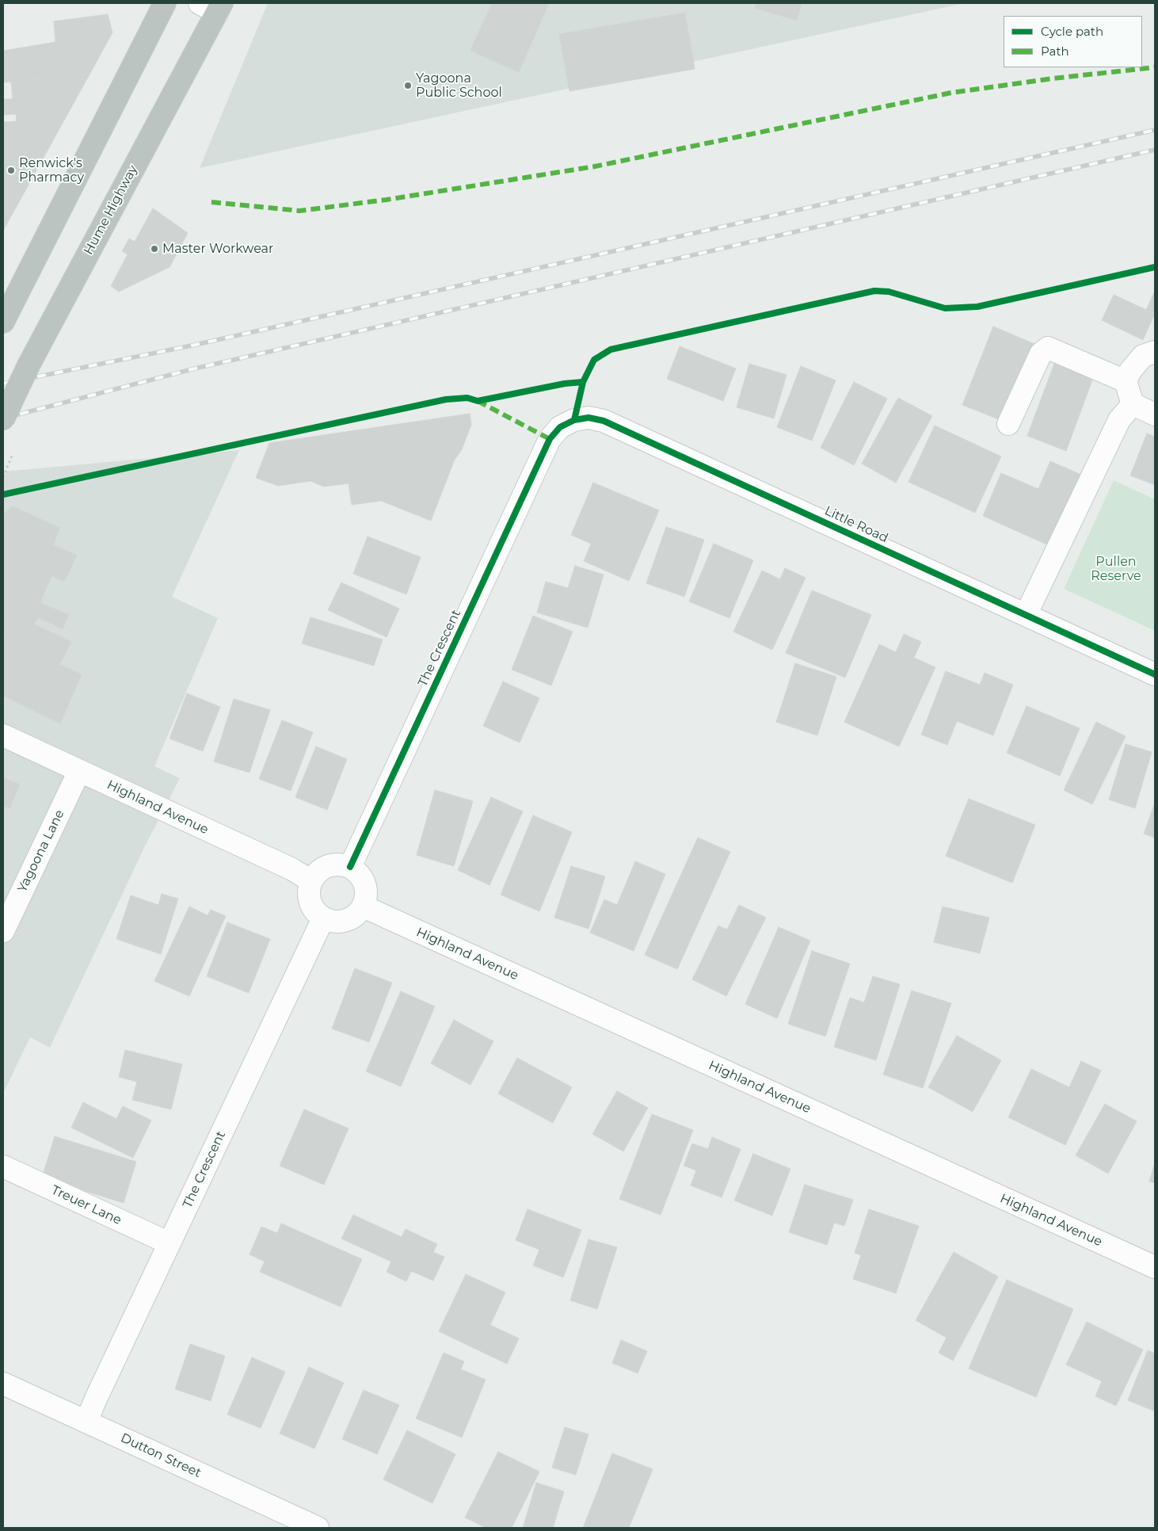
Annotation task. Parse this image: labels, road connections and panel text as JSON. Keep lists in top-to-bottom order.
{
  "streets": {
    "highway": ["Hume Highway"],
    "street": [
      "Little Road",
      "The Crescent",
      "Highland Avenue",
      "Yagoona Lane",
      "Treuer Lane",
      "Dutton Street"
    ]
  },
  "crossings": [
    ["Little Road", "The Crescent"],
    ["The Crescent", "Highland Avenue"],
    ["The Crescent", "Treuer Lane"],
    ["The Crescent", "Dutton Street"],
    ["Highland Avenue", "Yagoona Lane"]
  ],
  "parks": ["Pullen Reserve"],
  "places": ["Yagoona Public School", "Renwick's Pharmacy", "Master Workwear"],
  "legend": ["Cycle path", "Path"]
}
